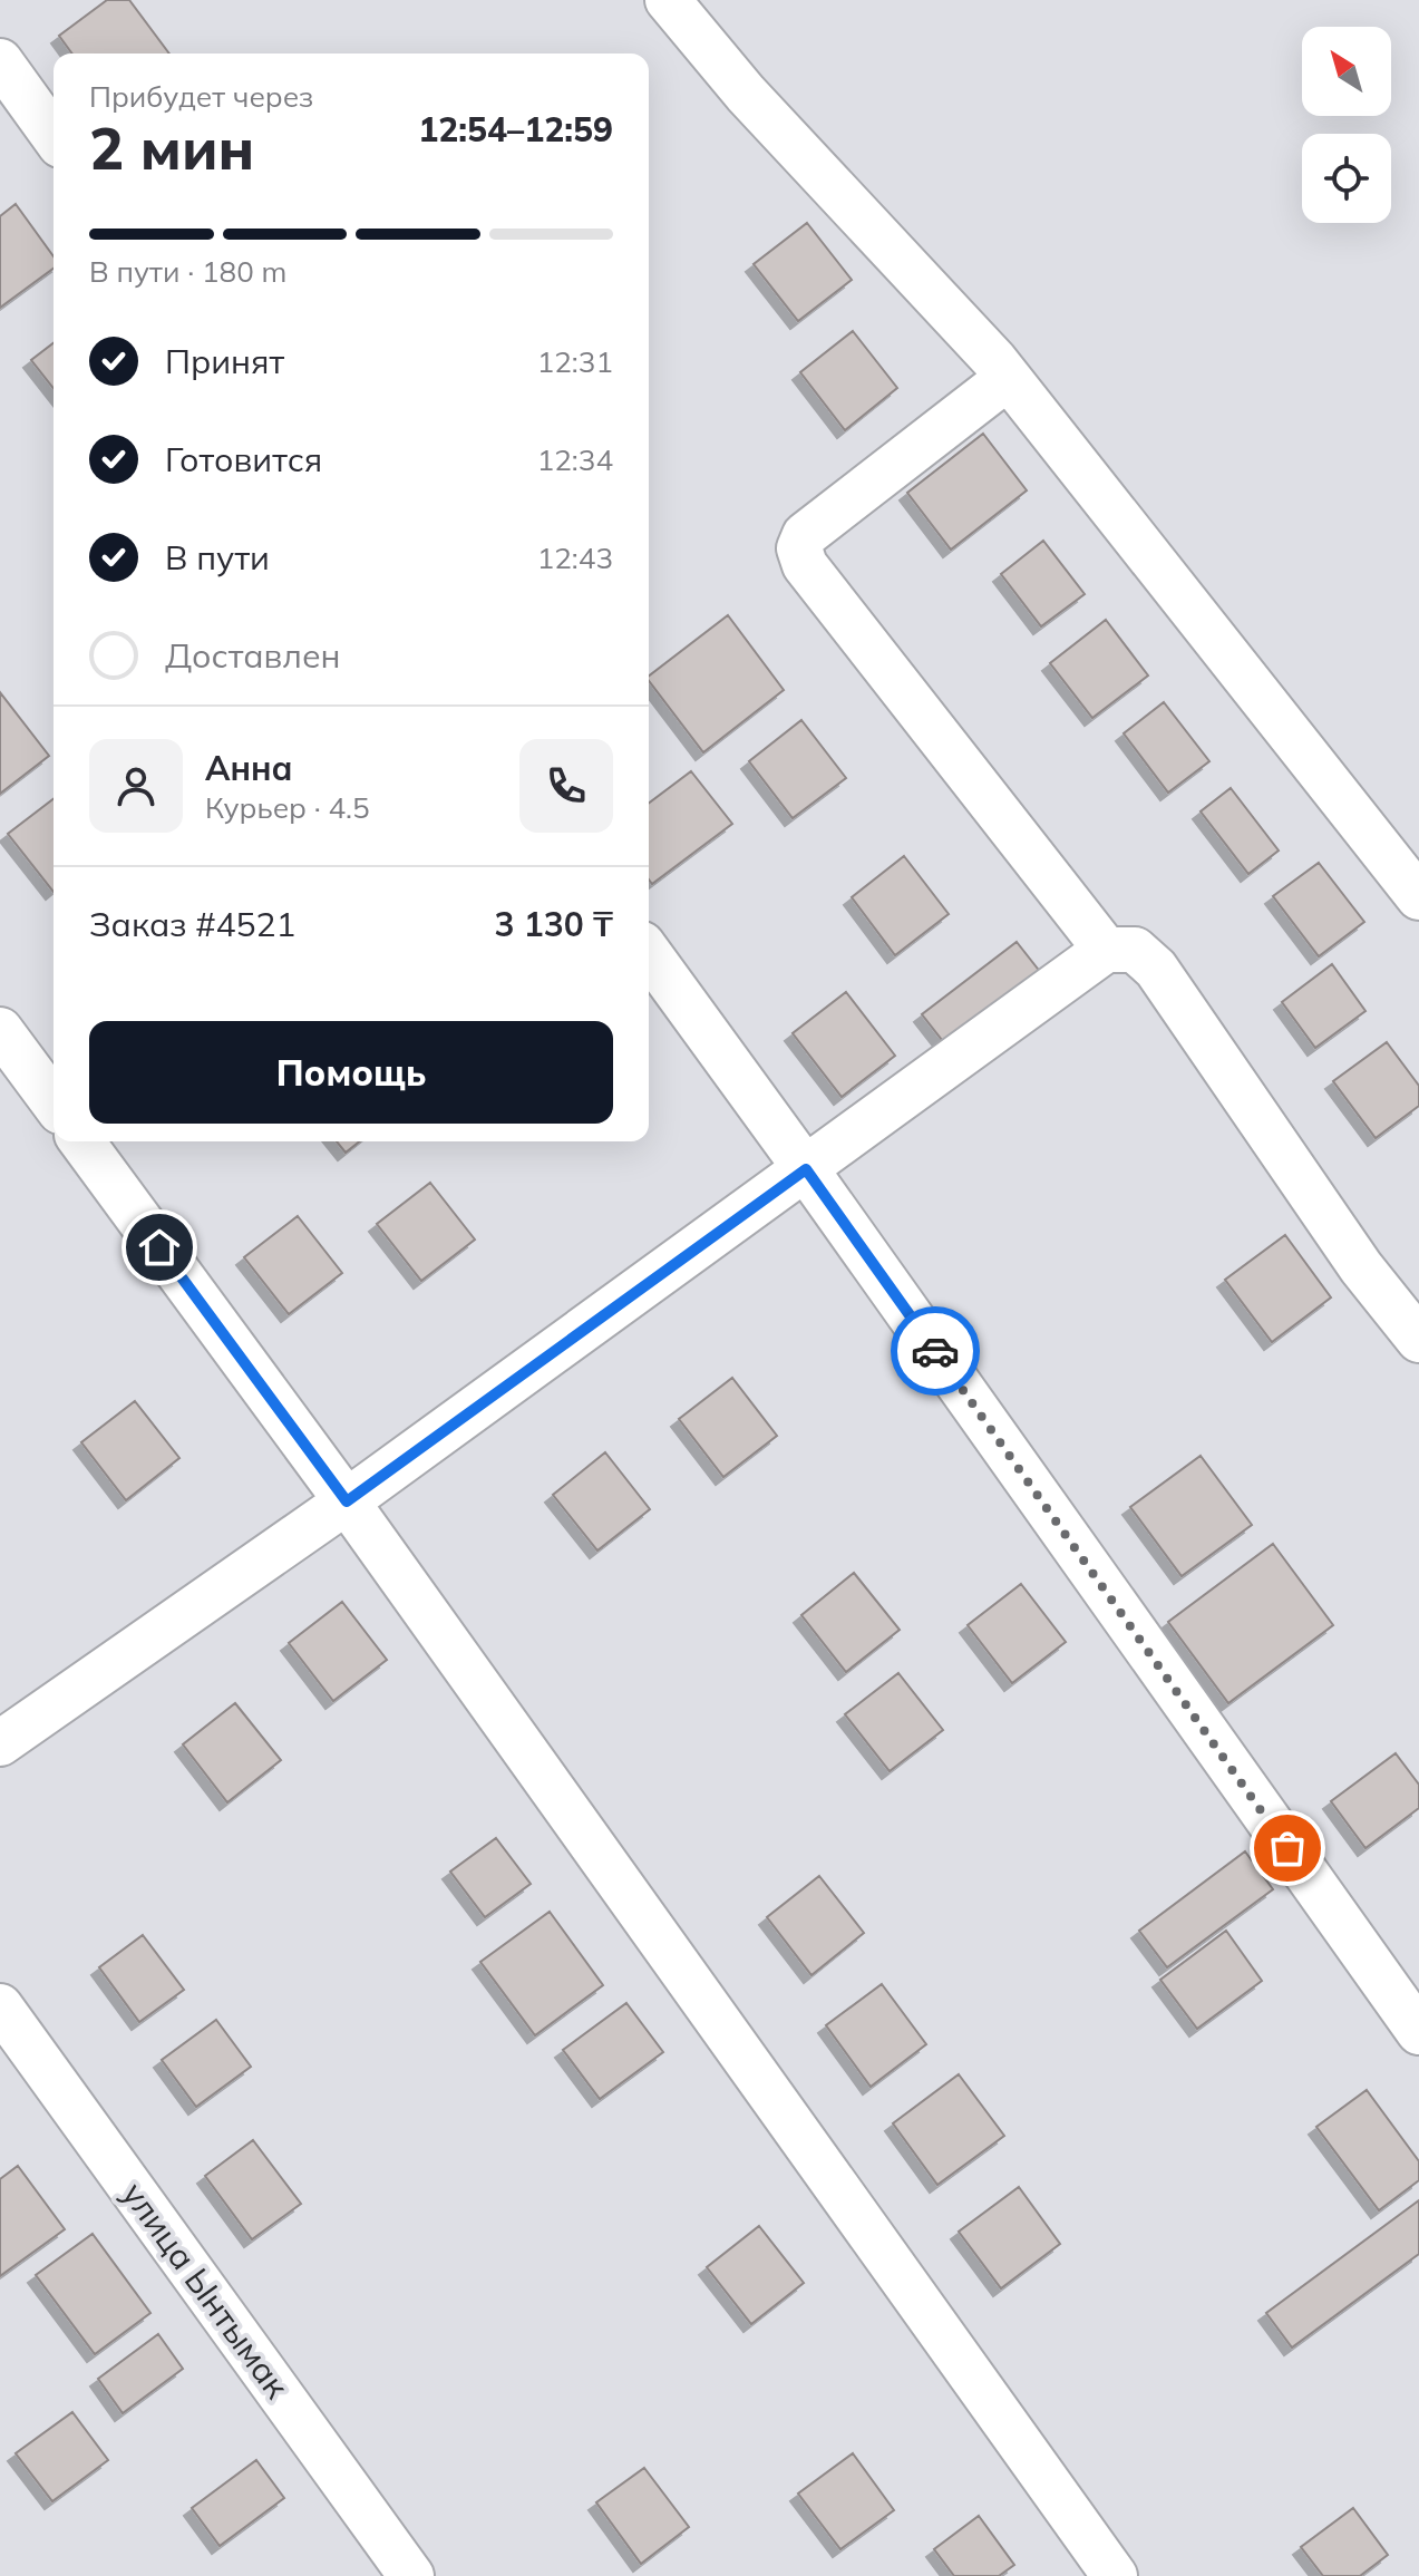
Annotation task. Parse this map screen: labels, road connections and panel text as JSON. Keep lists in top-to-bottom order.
{
  "streets": {
    "street": ["улица Ынтымак"]
  },
  "north": "top left",
  "page": {
    "heading": ["2 мин", "Прибудет через", "12:54–12:59"],
    "panel": [
      "Анна",
      "Курьер · 4.5",
      "Заказ #4521",
      "3 130 ₸"
    ],
    "bar": "В пути · 180 m",
    "list": [
      ["Принят", "12:31"],
      ["Готовится", "12:34"],
      ["В пути", "12:43"],
      "Доставлен"
    ],
    "buttons": "Помощь"
  }
}
